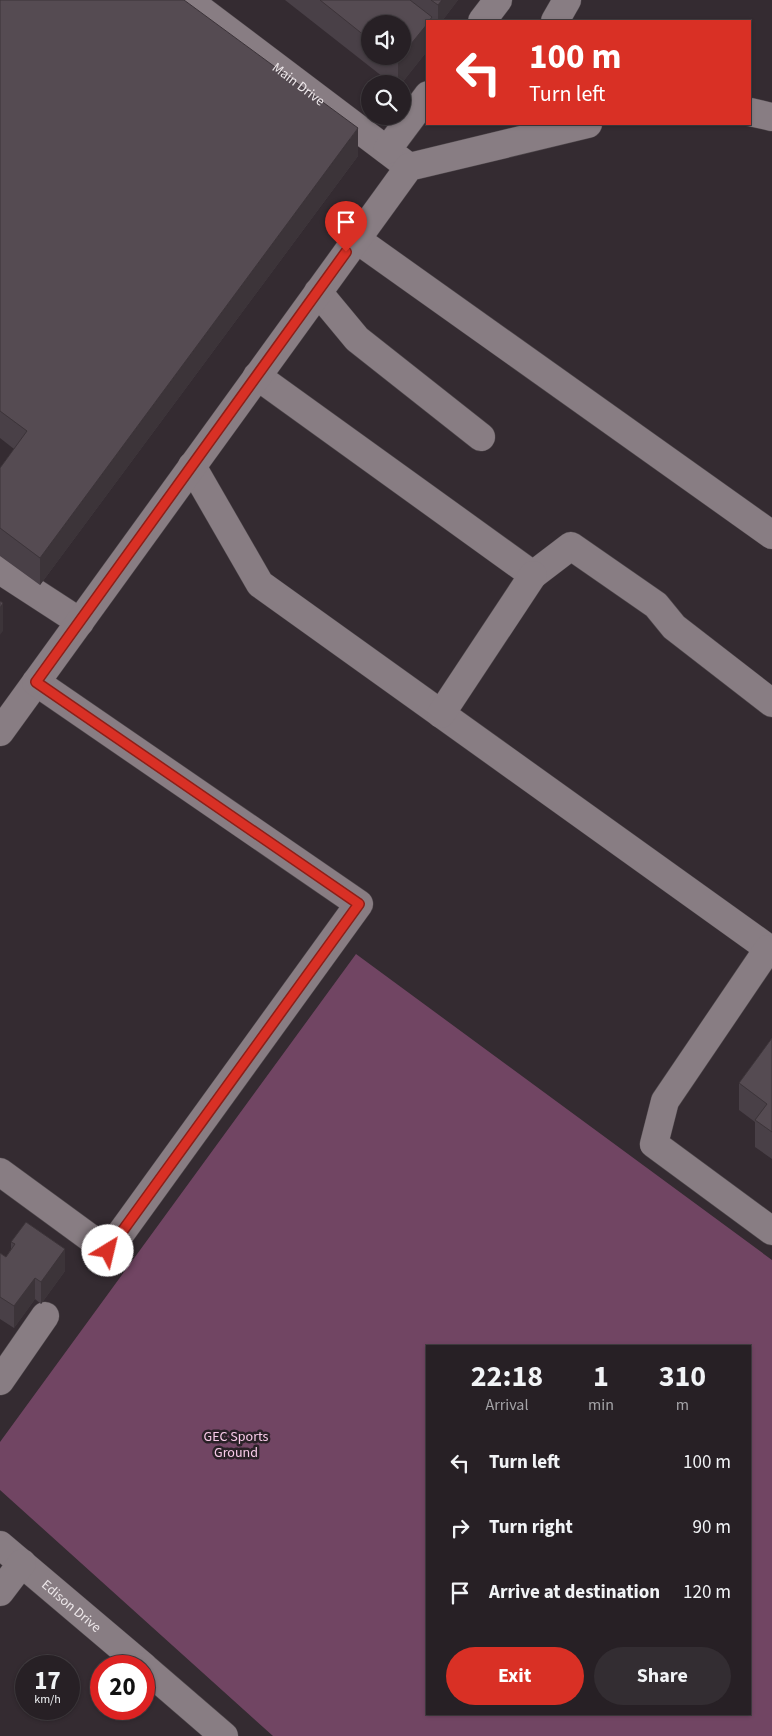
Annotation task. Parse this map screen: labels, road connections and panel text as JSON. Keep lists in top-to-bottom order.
{
  "streets": {
    "street": ["Main Drive", "Edison Drive"]
  },
  "parks": ["GEC Sports Ground"],
  "page": {
    "turn": ["100 m", "Turn left"],
    "eta": [
      "22:18",
      "Arrival",
      "1",
      "min",
      "310",
      "m"
    ],
    "list": [
      {
        "name": "Turn left",
        "value": "100 m"
      },
      {
        "name": "Turn right",
        "value": "90 m"
      },
      {
        "name": "Arrive at destination",
        "value": "120 m"
      }
    ],
    "buttons": ["Exit", "Share"],
    "speed": "17 km/h",
    "limit": "20"
  }
}
